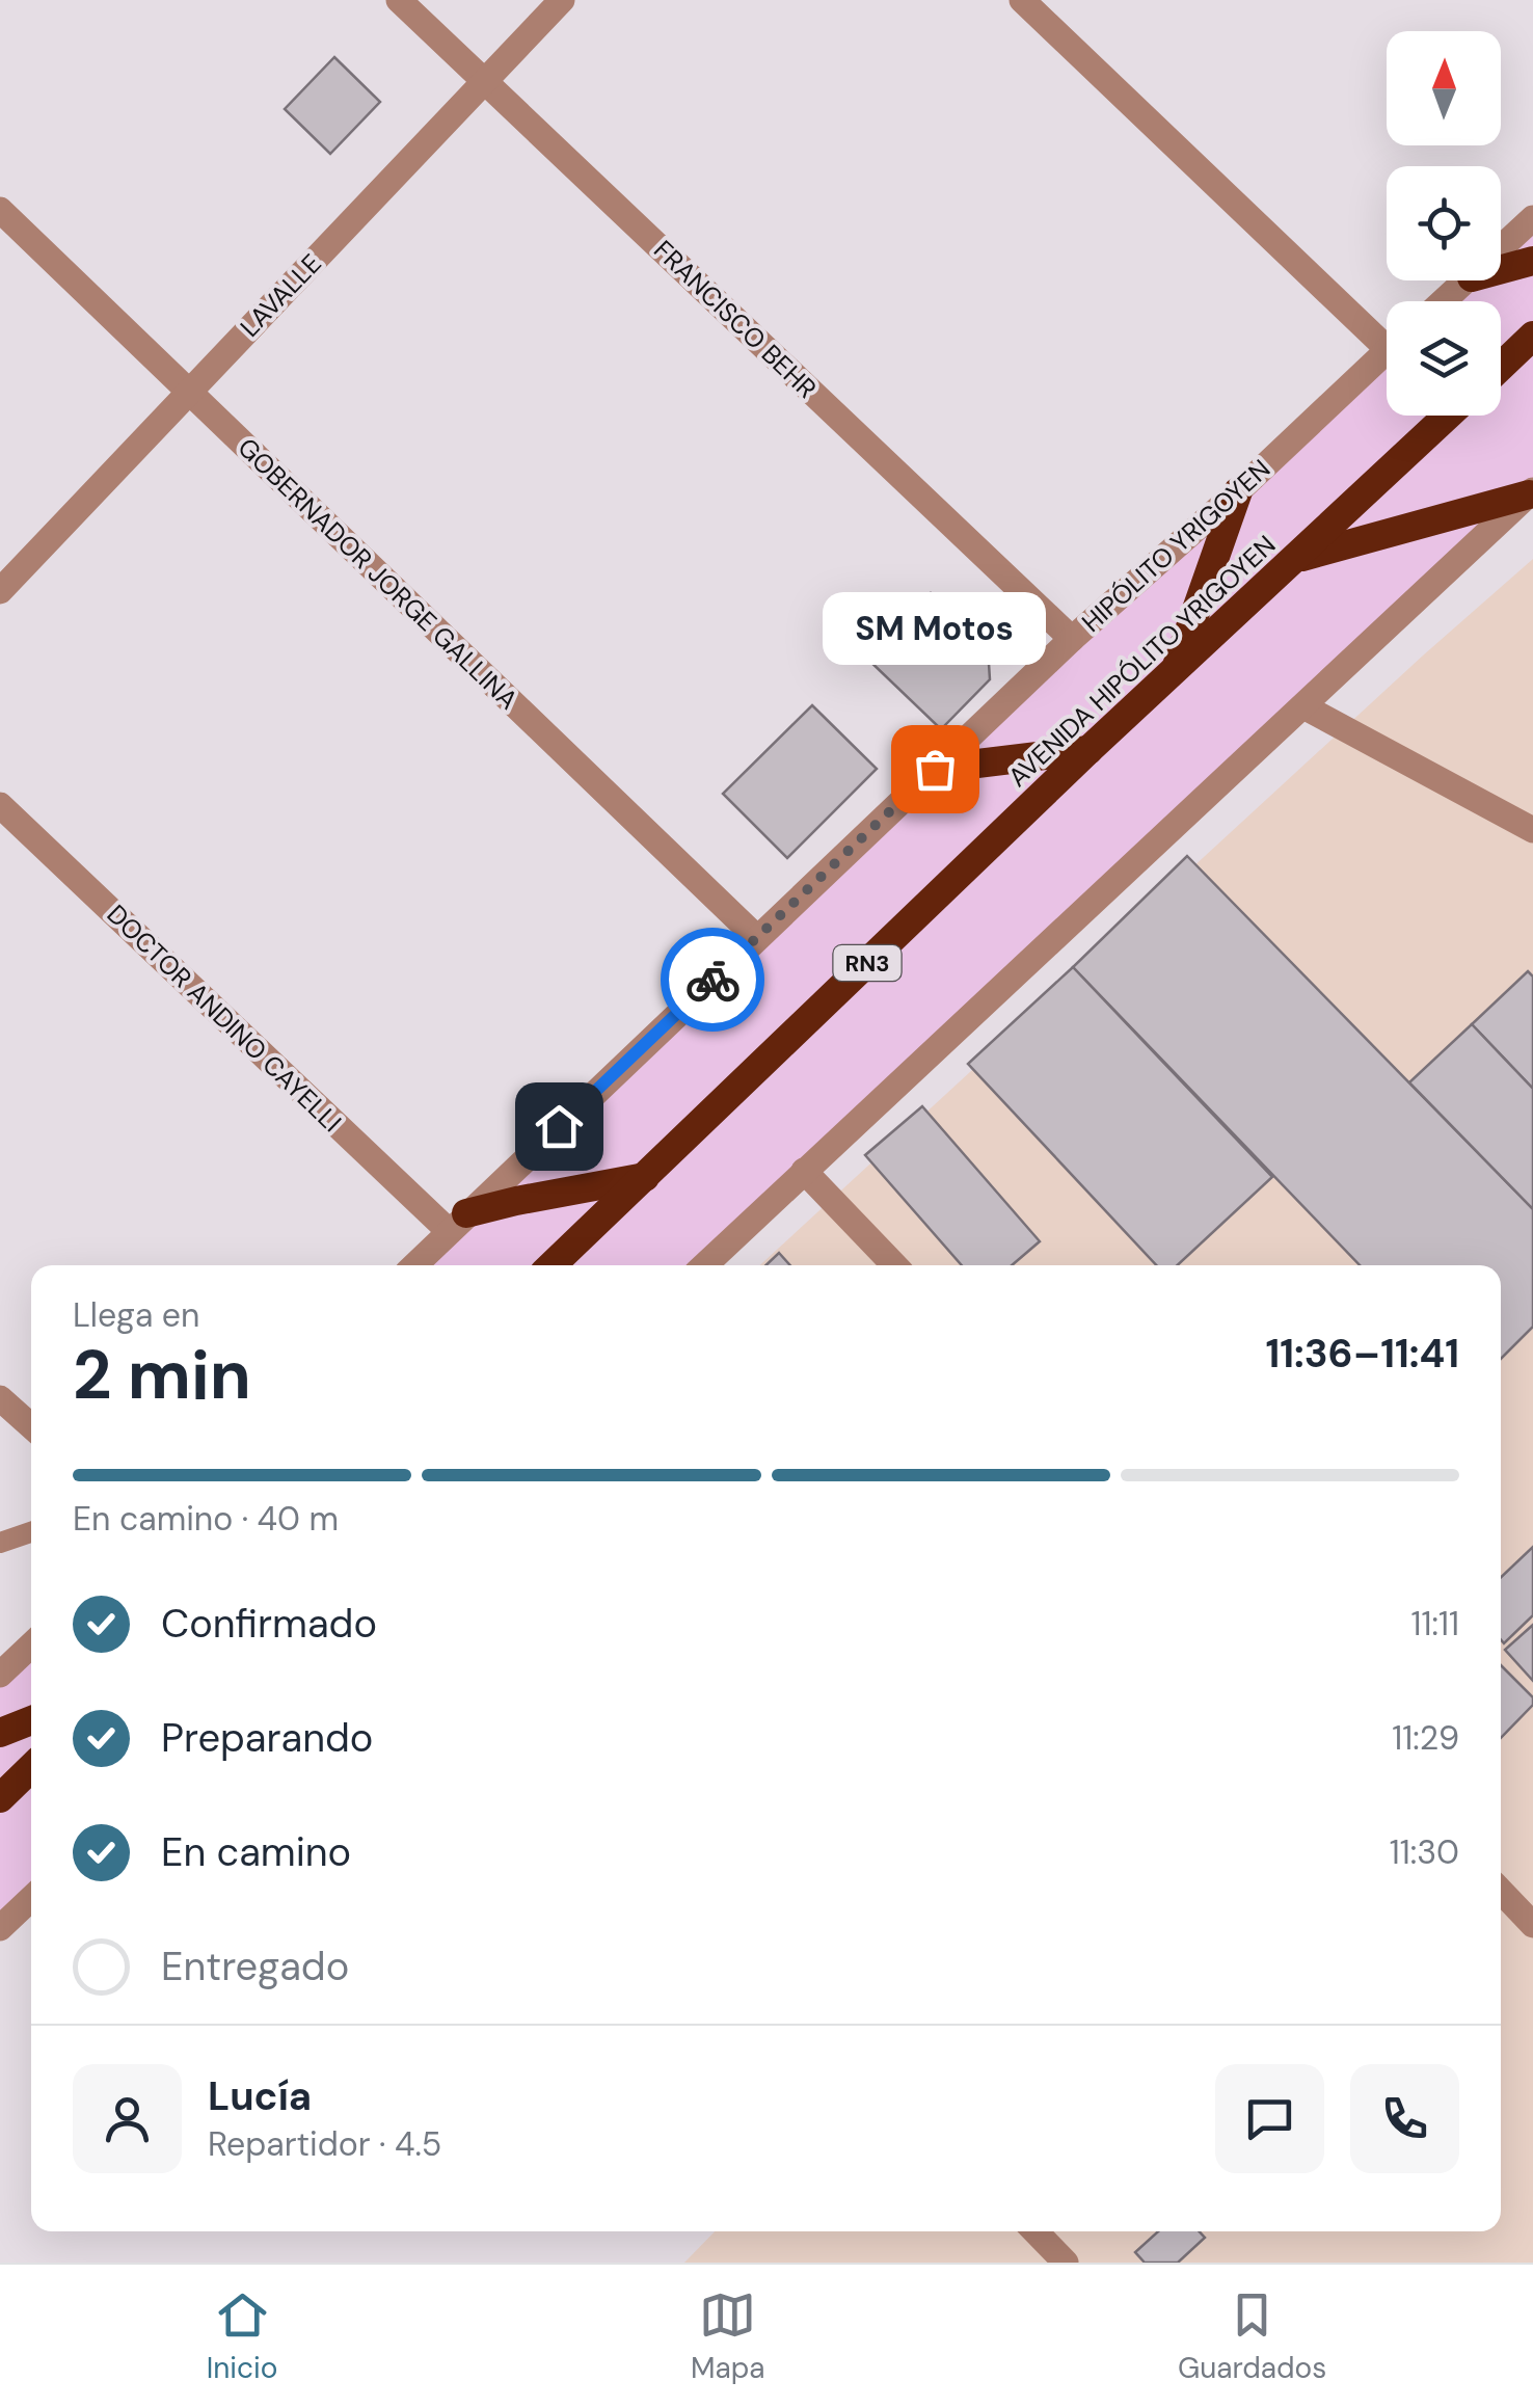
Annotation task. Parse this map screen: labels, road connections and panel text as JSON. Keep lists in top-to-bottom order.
{
  "streets": {
    "highway": ["AVENIDA HIPÓLITO YRIGOYEN", "RN3"],
    "street": [
      "LAVALLE",
      "FRANCISCO BEHR",
      "HIPÓLITO YRIGOYEN",
      "GOBERNADOR JORGE GALLINA",
      "DOCTOR ANDINO CAYELLI"
    ]
  },
  "crossings": [
    ["LAVALLE", "FRANCISCO BEHR"],
    ["LAVALLE", "GOBERNADOR JORGE GALLINA"],
    ["FRANCISCO BEHR", "HIPÓLITO YRIGOYEN"],
    ["HIPÓLITO YRIGOYEN", "GOBERNADOR JORGE GALLINA"],
    ["HIPÓLITO YRIGOYEN", "DOCTOR ANDINO CAYELLI"]
  ],
  "places": ["SM Motos"],
  "north": "top",
  "page": {
    "bubble": "SM Motos",
    "heading": ["2 min", "Llega en", "11:36–11:41"],
    "panel": ["Lucía", "Repartidor · 4.5"],
    "bar": "En camino · 40 m",
    "list": [
      ["Confirmado", "11:11"],
      ["Preparando", "11:29"],
      ["En camino", "11:30"],
      "Entregado"
    ],
    "tabs": ["Inicio", "Mapa", "Guardados"]
  }
}
